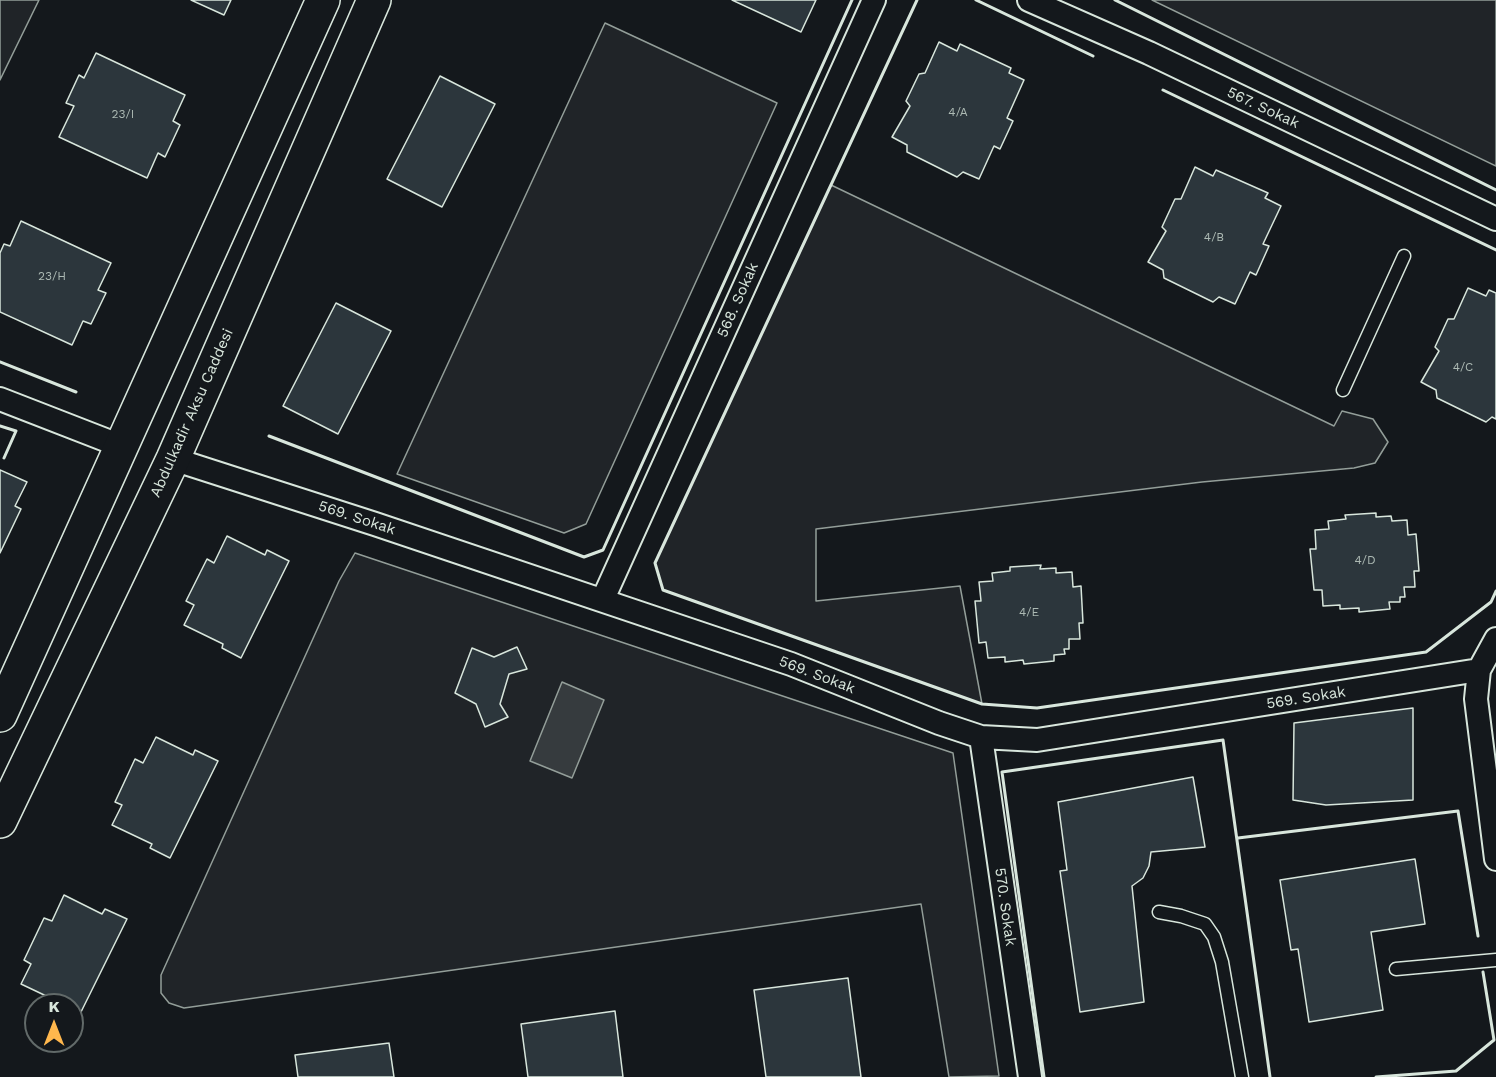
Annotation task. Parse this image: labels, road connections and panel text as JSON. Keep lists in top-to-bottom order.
{
  "streets": {
    "main road": ["Abdulkadir Aksu Caddesi"],
    "street": [
      "567. Sokak",
      "568. Sokak",
      "569. Sokak",
      "570. Sokak"
    ]
  },
  "crossings": [
    ["568. Sokak", "569. Sokak"],
    ["Abdulkadir Aksu Caddesi", "569. Sokak"],
    ["569. Sokak", "570. Sokak"]
  ],
  "house_numbers": [
    "4/A",
    "23/I",
    "4/B",
    "23/H",
    "4/C",
    "4/D",
    "4/E"
  ],
  "north": "top"
}
